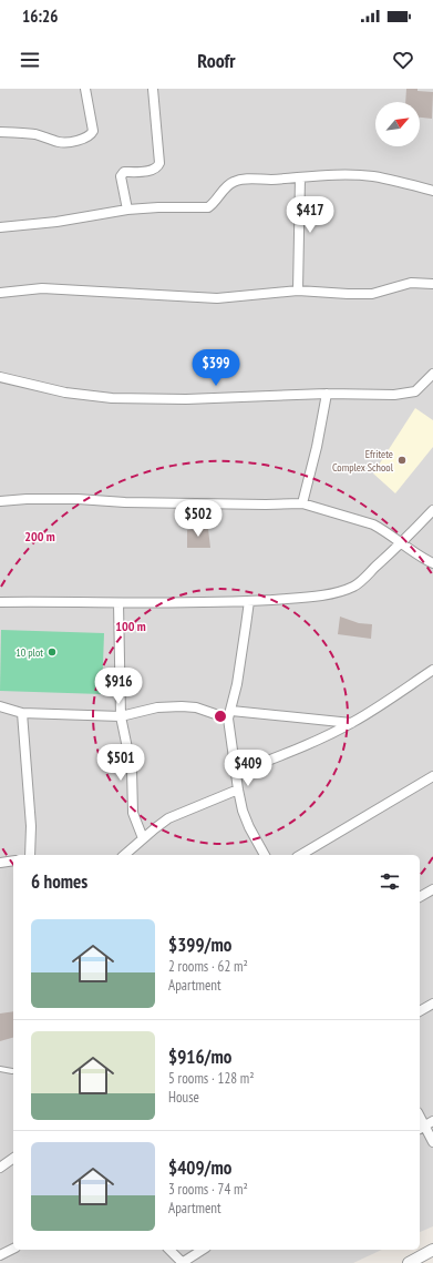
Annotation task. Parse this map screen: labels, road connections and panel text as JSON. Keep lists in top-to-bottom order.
{
  "places": ["Efritete Complex School", "10 plot"],
  "north": "top right",
  "page": {
    "status": "16:26",
    "header": "Roofr",
    "price": [
      "$417",
      "$399",
      "$502",
      "$916",
      "$501",
      "$409"
    ],
    "heading": "6 homes",
    "list": [
      {
        "name": "$399/mo",
        "note": "2 rooms · 62 m² · Apartment"
      },
      {
        "name": "$916/mo",
        "note": "5 rooms · 128 m² · House"
      },
      {
        "name": "$409/mo",
        "note": "3 rooms · 74 m² · Apartment"
      }
    ]
  },
  "rings": ["200 m", "100 m"]
}
